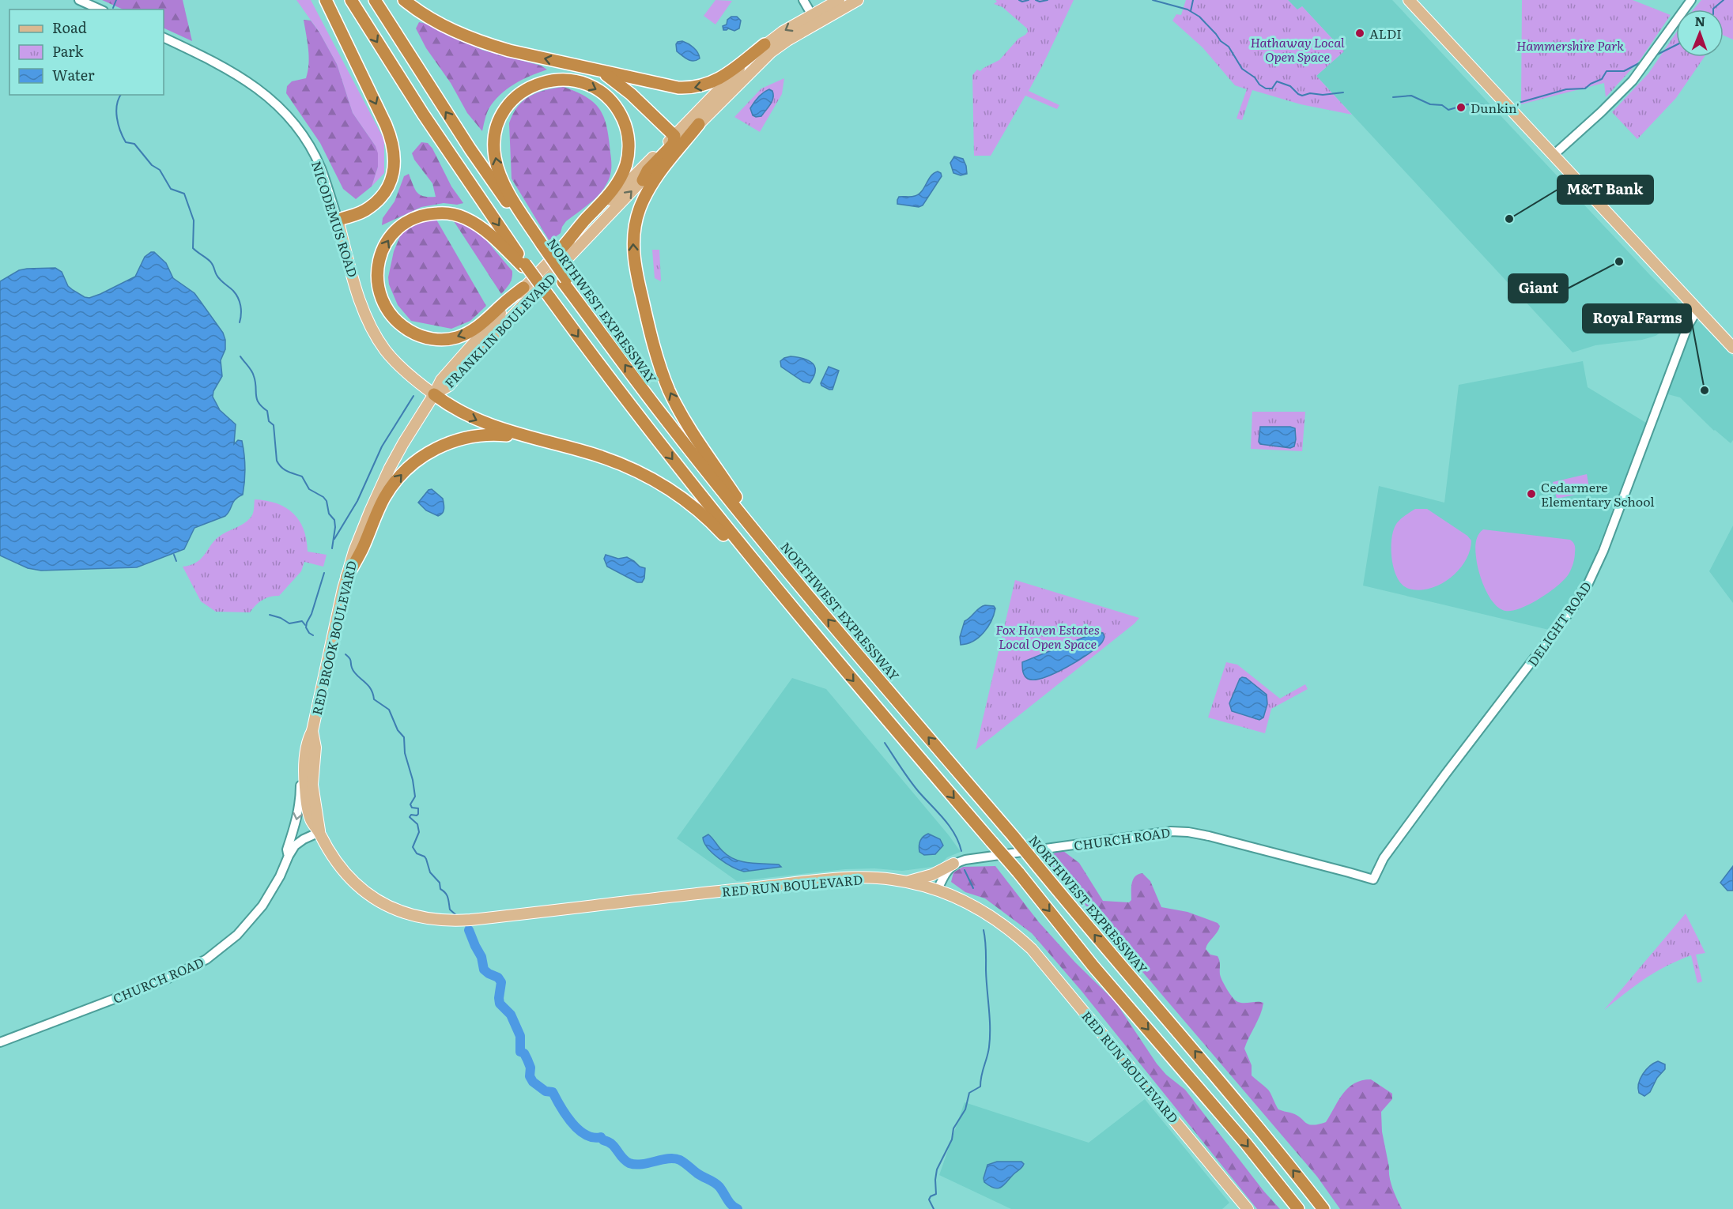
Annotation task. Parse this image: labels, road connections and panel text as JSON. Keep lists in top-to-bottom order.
{
  "streets": {
    "highway": ["NORTHWEST EXPRESSWAY"],
    "main road": [
      "NICODEMUS ROAD",
      "FRANKLIN BOULEVARD",
      "RED BROOK BOULEVARD",
      "RED RUN BOULEVARD"
    ],
    "street": ["DELIGHT ROAD", "CHURCH ROAD"]
  },
  "crossings": [
    ["NICODEMUS ROAD", "FRANKLIN BOULEVARD"],
    ["NICODEMUS ROAD", "RED BROOK BOULEVARD"],
    ["FRANKLIN BOULEVARD", "RED BROOK BOULEVARD"],
    ["DELIGHT ROAD", "CHURCH ROAD"],
    ["RED BROOK BOULEVARD", "RED RUN BOULEVARD"],
    ["CHURCH ROAD", "RED RUN BOULEVARD"]
  ],
  "parks": ["Hathaway Local Open Space", "Hammershire Park", "Fox Haven Estates Local Open Space"],
  "places": [
    "ALDI",
    "Dunkin'",
    "M&T Bank",
    "Giant",
    "Royal Farms",
    "Cedarmere Elementary School"
  ],
  "legend": ["Road", "Park", "Water"],
  "north": "top"
}
